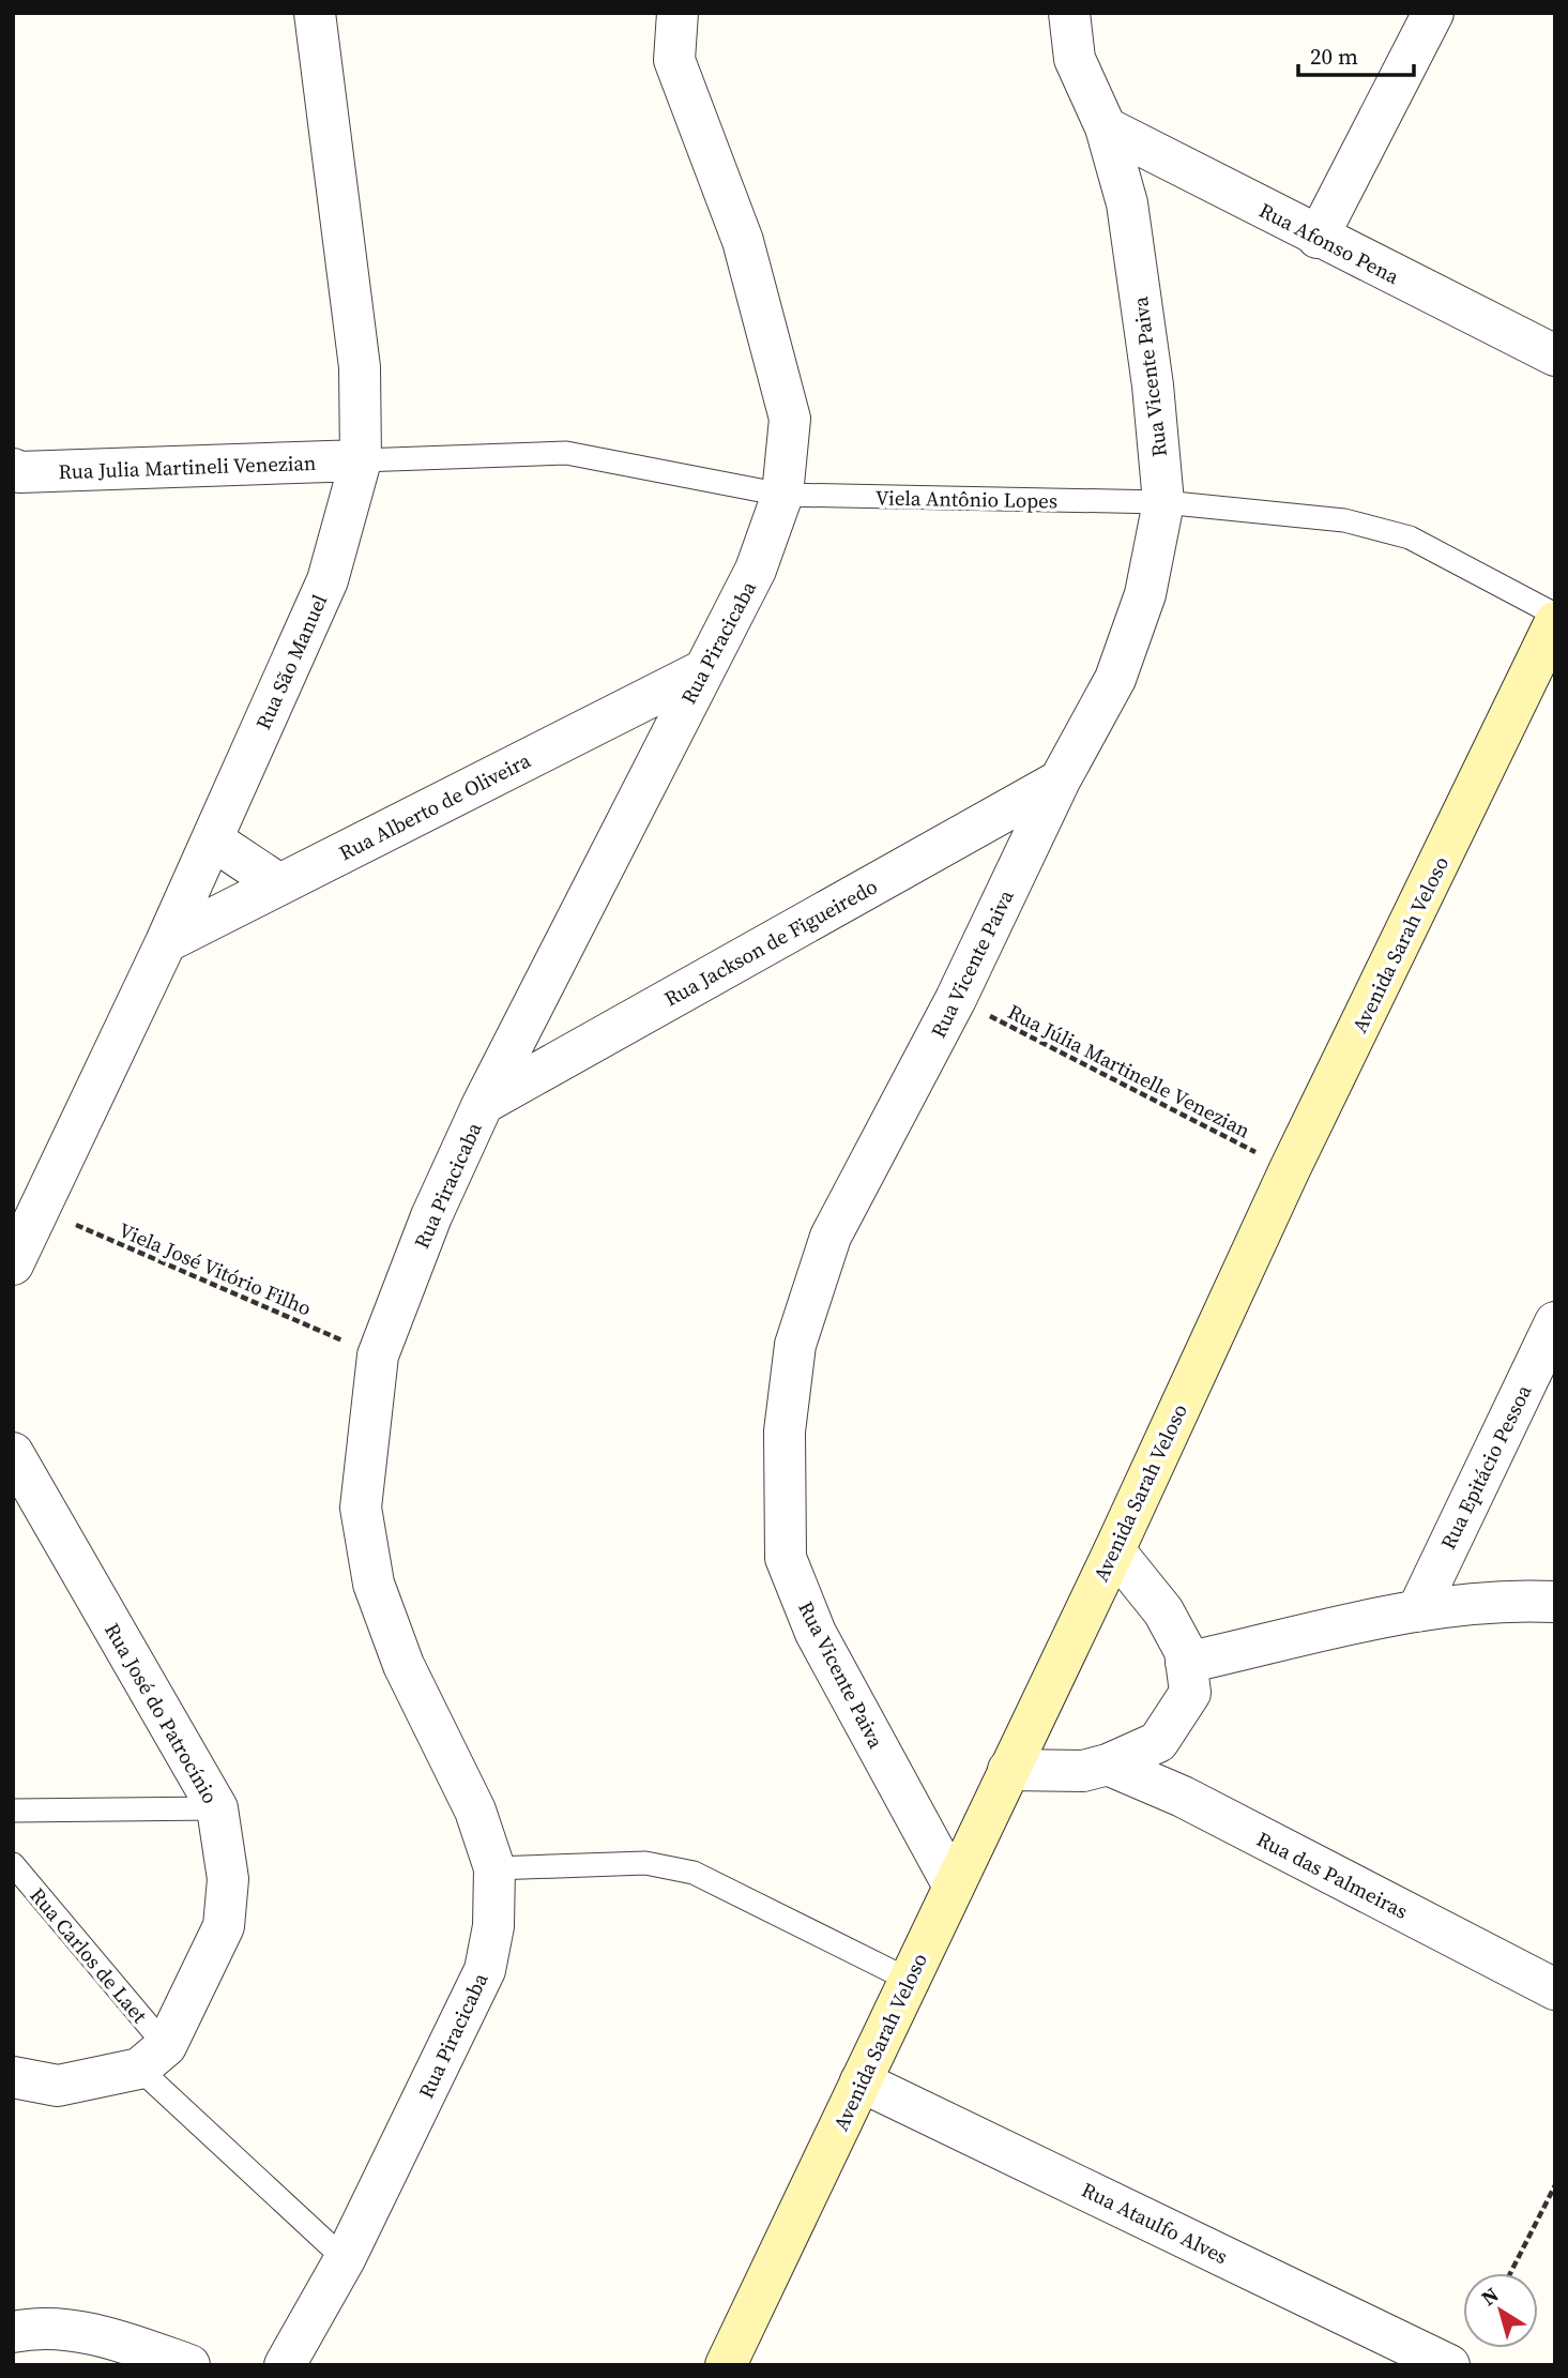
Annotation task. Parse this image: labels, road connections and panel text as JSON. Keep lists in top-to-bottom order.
{
  "streets": {
    "main road": ["Avenida Sarah Veloso"],
    "street": [
      "Rua Afonso Pena",
      "Rua Vicente Paiva",
      "Rua Julia Martineli Venezian",
      "Rua Piracicaba",
      "Rua São Manuel",
      "Rua Alberto de Oliveira",
      "Rua Jackson de Figueiredo",
      "Rua Epitácio Pessoa",
      "Rua José do Patrocínio",
      "Rua das Palmeiras",
      "Rua Ataulfo Alves"
    ],
    "lane": ["Viela Antônio Lopes", "Rua Carlos de Laet"],
    "path": ["Rua Júlia Martinelle Venezian", "Viela José Vitório Filho"]
  },
  "crossings": [
    ["Rua Afonso Pena", "Rua Vicente Paiva"],
    ["Rua Vicente Paiva", "Viela Antônio Lopes"],
    ["Rua Vicente Paiva", "Rua Jackson de Figueiredo"],
    ["Rua Vicente Paiva", "Avenida Sarah Veloso"],
    ["Rua Vicente Paiva", "Rua Júlia Martinelle Venezian"],
    ["Rua Julia Martineli Venezian", "Viela Antônio Lopes"],
    ["Rua Julia Martineli Venezian", "Rua São Manuel"],
    ["Viela Antônio Lopes", "Rua Piracicaba"],
    ["Viela Antônio Lopes", "Rua São Manuel"],
    ["Viela Antônio Lopes", "Avenida Sarah Veloso"],
    ["Rua Piracicaba", "Rua Alberto de Oliveira"],
    ["Rua Piracicaba", "Rua Jackson de Figueiredo"],
    ["Rua Piracicaba", "Viela José Vitório Filho"],
    ["Rua Piracicaba", "Rua Carlos de Laet"],
    ["Rua São Manuel", "Rua Alberto de Oliveira"],
    ["Rua São Manuel", "Viela José Vitório Filho"],
    ["Avenida Sarah Veloso", "Rua Júlia Martinelle Venezian"],
    ["Avenida Sarah Veloso", "Rua Ataulfo Alves"],
    ["Rua José do Patrocínio", "Rua Carlos de Laet"]
  ],
  "scale_bar": "20 m",
  "north": "top left"
}
